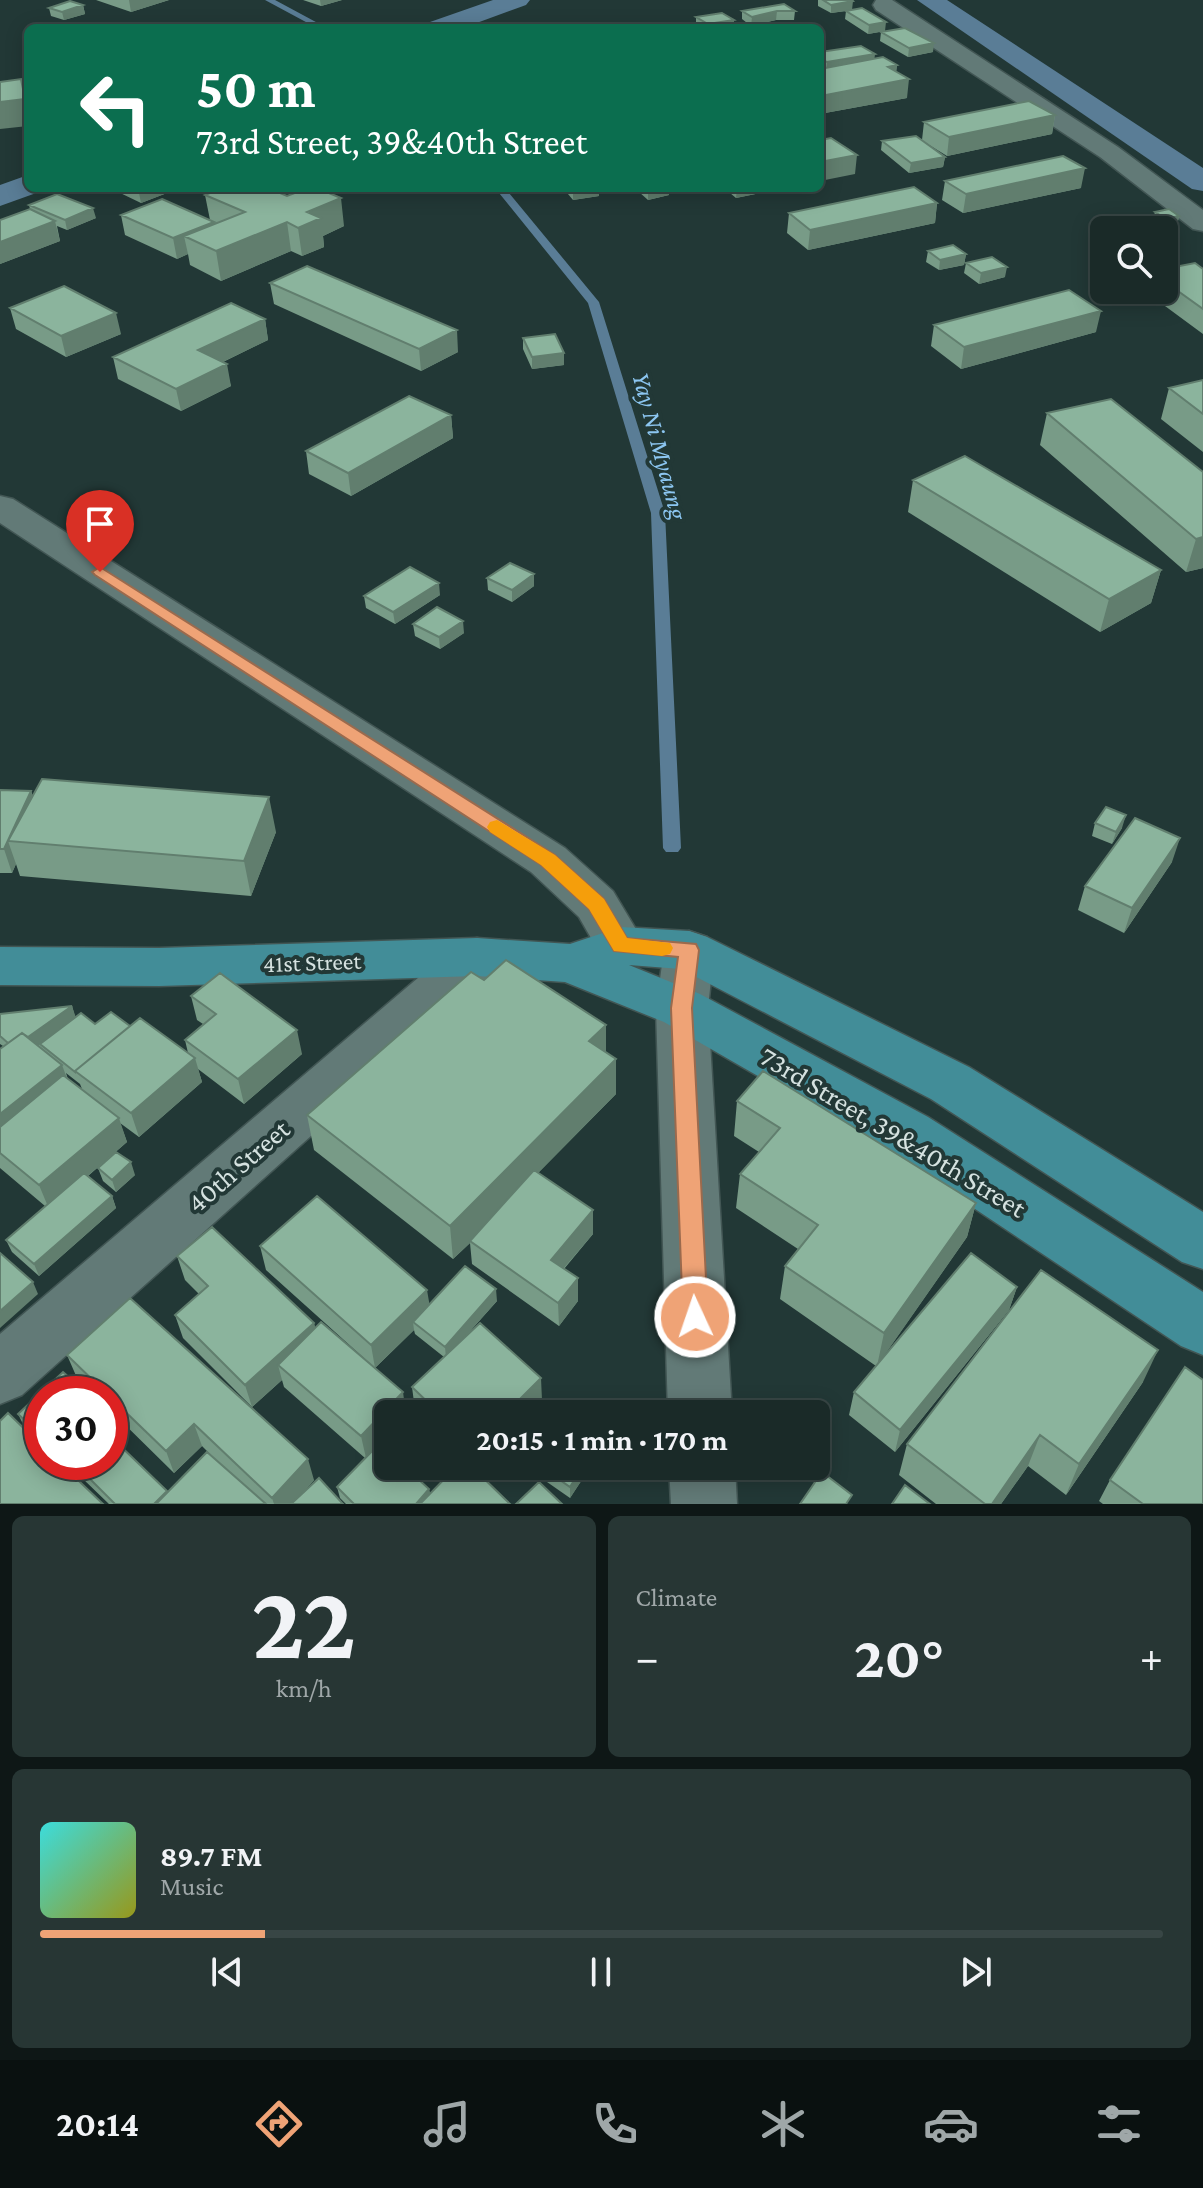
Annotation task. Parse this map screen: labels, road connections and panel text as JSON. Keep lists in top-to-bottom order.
{
  "streets": {
    "main road": ["41st Street", "73rd Street, 39&40th Street"],
    "street": ["40th Street"]
  },
  "crossings": [
    ["41st Street", "73rd Street, 39&40th Street"],
    ["41st Street", "40th Street"]
  ],
  "water": ["Yay Ni Myaung"],
  "page": {
    "turn": ["50 m", "73rd Street, 39&40th Street"],
    "limit": "30",
    "trip": "20:15 · 1 min · 170 m",
    "tile": [
      ["22", "km/h"],
      "Climate"
    ],
    "heat": ["−", "20°", "+"],
    "song": ["89.7 FM", "Music"],
    "tabs": "20:14"
  }
}
